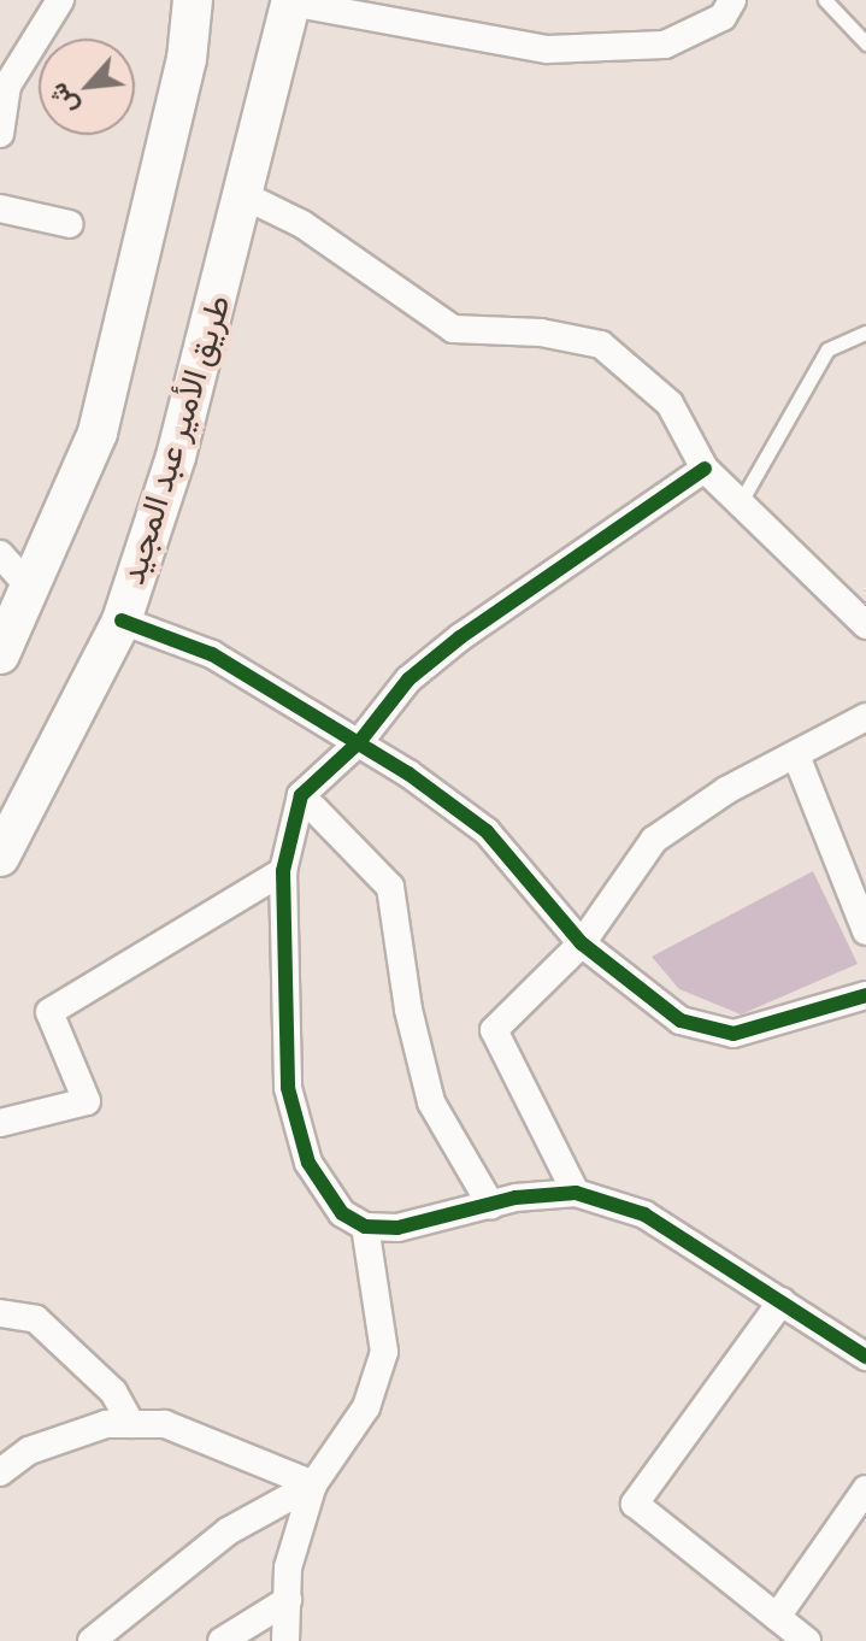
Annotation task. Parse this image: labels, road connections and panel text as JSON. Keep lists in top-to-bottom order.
{
  "streets": {
    "main road": ["طريق الأمير عبد المجيد"]
  },
  "north": "bottom left"
}
